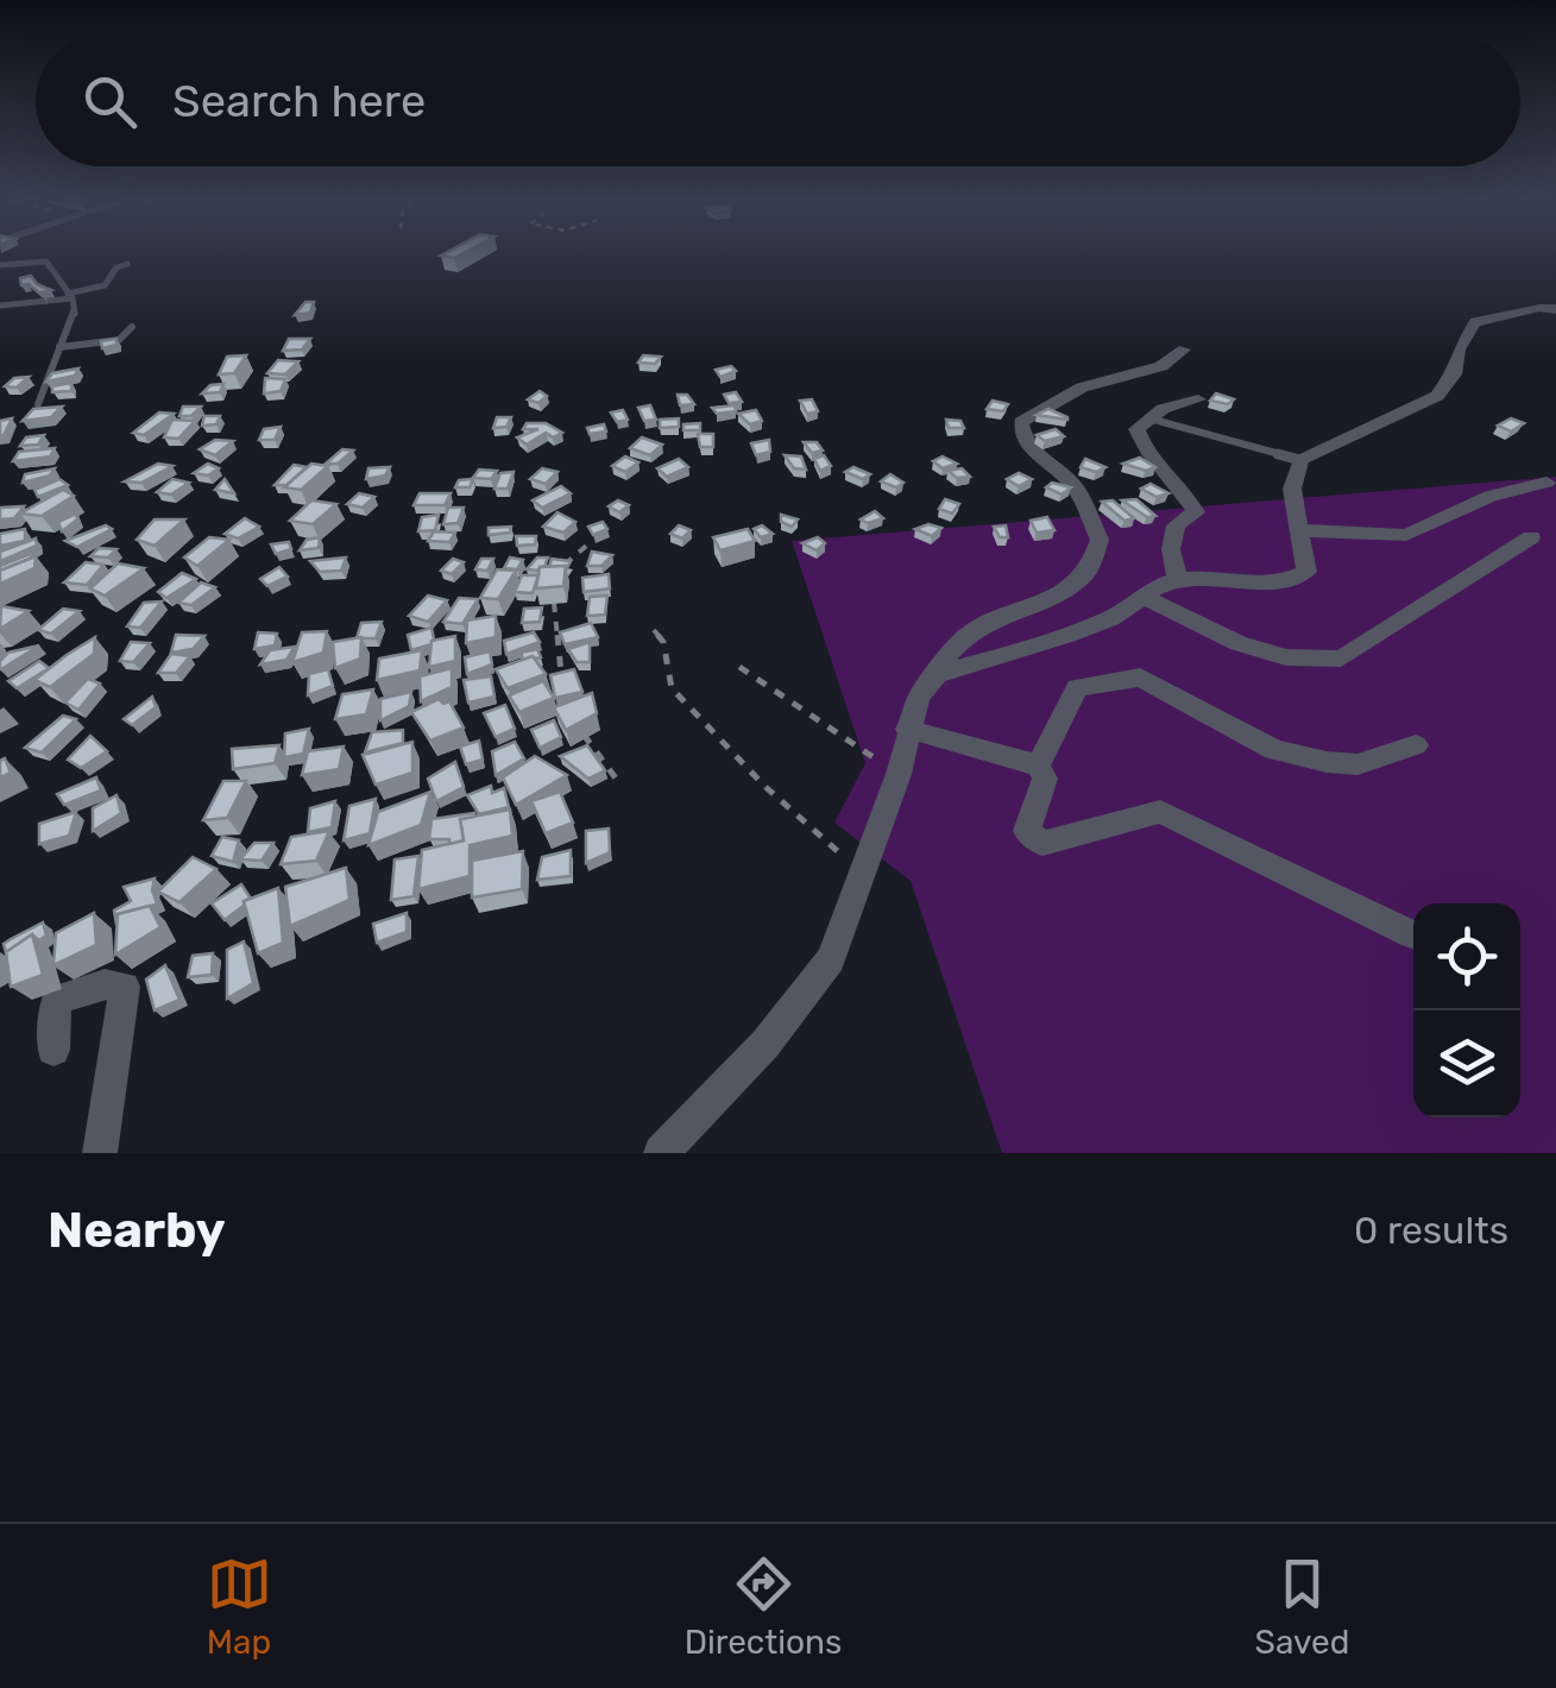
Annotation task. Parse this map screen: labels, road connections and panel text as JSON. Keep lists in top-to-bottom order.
{
  "page": {
    "search": "Search here",
    "heading": ["Nearby", "0 results"],
    "nav": ["Map", "Directions", "Saved"]
  }
}
